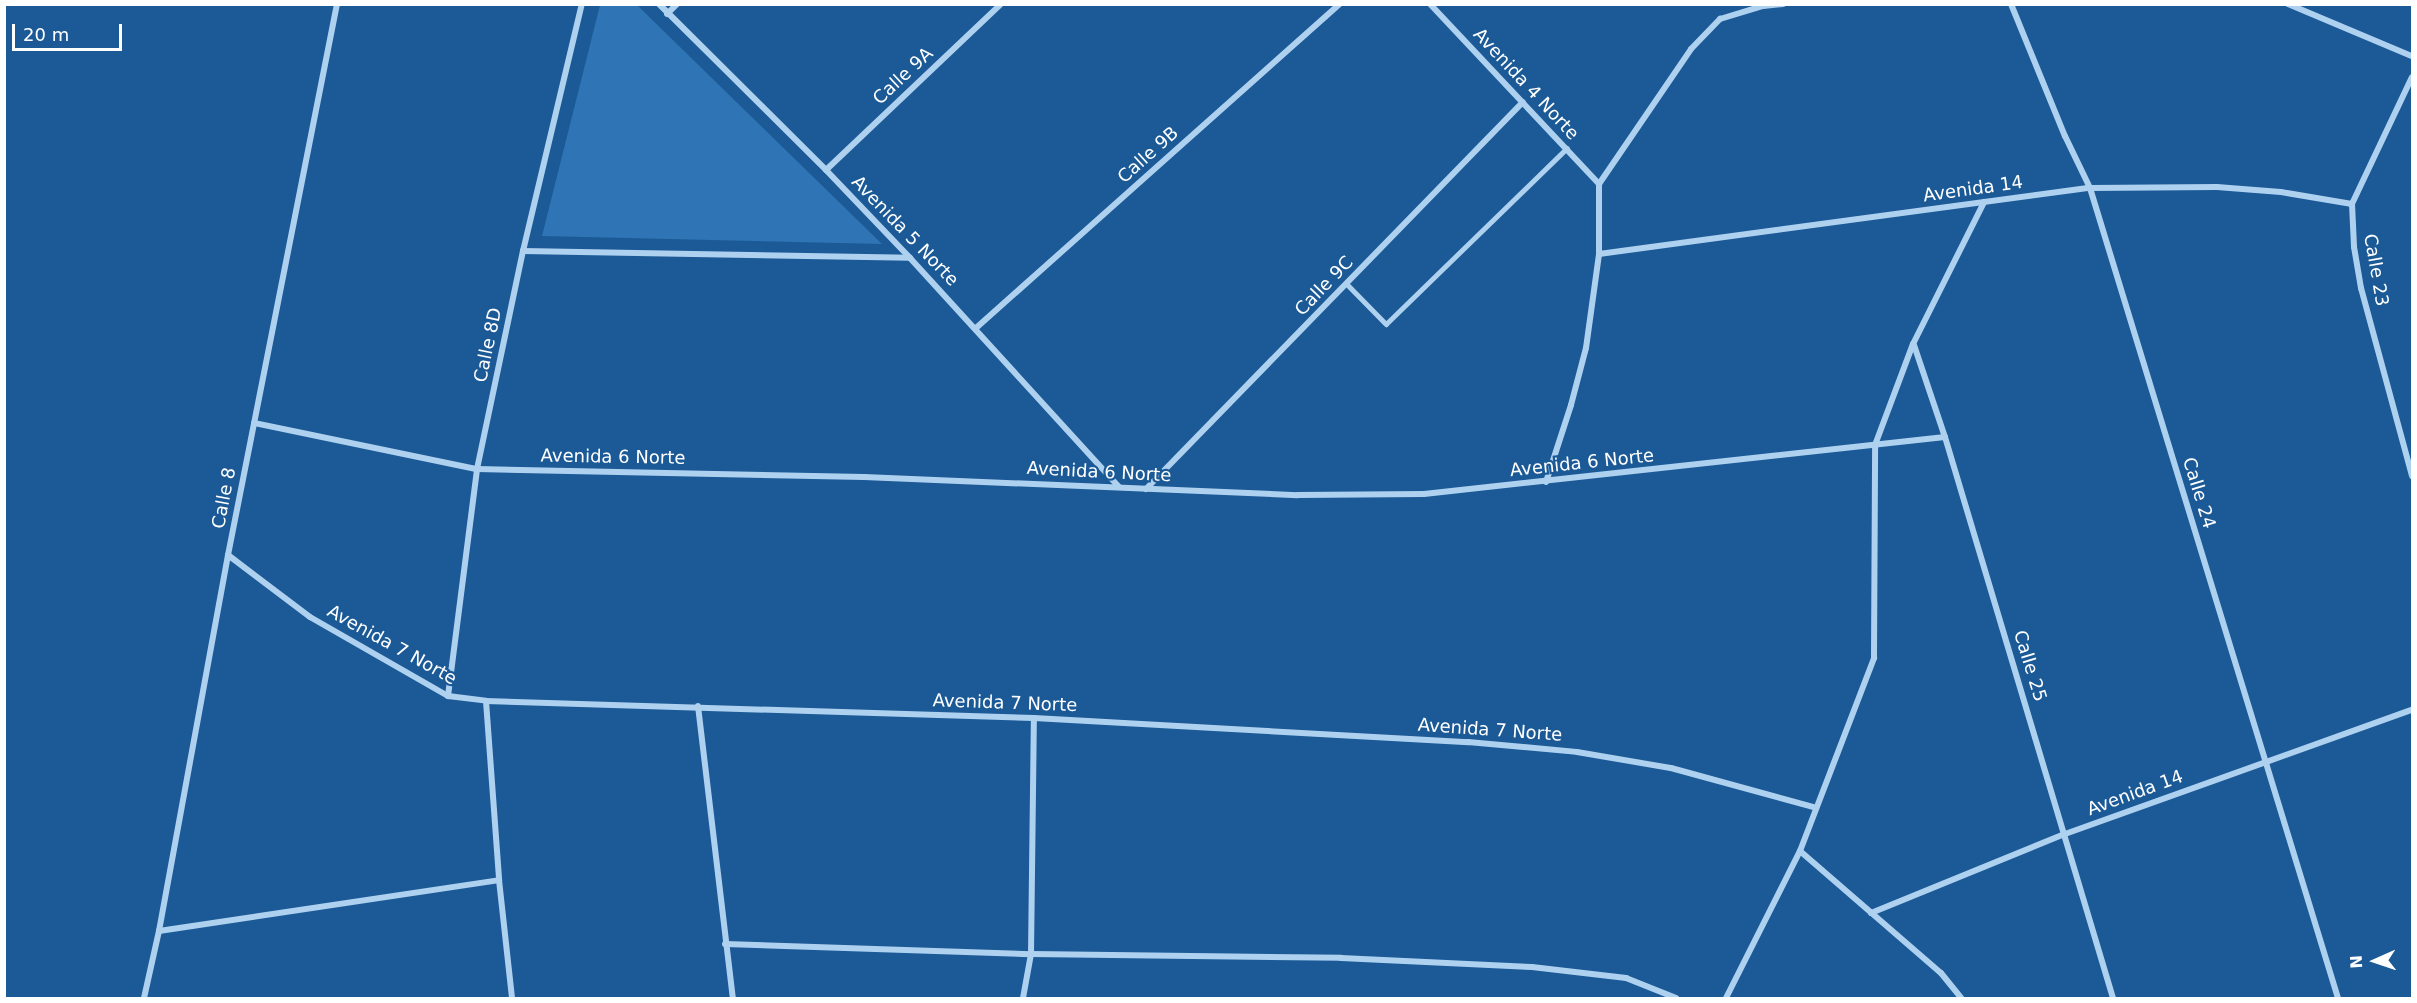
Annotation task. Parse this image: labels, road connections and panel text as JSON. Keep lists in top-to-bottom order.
{
  "streets": {
    "street": [
      "Calle 9A",
      "Avenida 4 Norte",
      "Calle 9B",
      "Avenida 14",
      "Avenida 5 Norte",
      "Calle 23",
      "Calle 9C",
      "Calle 8D",
      "Avenida 6 Norte",
      "Calle 24",
      "Calle 8",
      "Avenida 7 Norte",
      "Calle 25"
    ]
  },
  "crossings": [
    ["Calle 9A", "Avenida 5 Norte"],
    ["Avenida 4 Norte", "Calle 9C"],
    ["Calle 9B", "Avenida 5 Norte"],
    ["Avenida 14", "Calle 23"],
    ["Avenida 14", "Calle 24"],
    ["Avenida 14", "Calle 25"],
    ["Avenida 5 Norte", "Avenida 6 Norte"],
    ["Calle 9C", "Avenida 6 Norte"],
    ["Calle 8D", "Avenida 6 Norte"],
    ["Calle 8D", "Avenida 7 Norte"],
    ["Avenida 6 Norte", "Calle 8"],
    ["Avenida 6 Norte", "Calle 25"],
    ["Calle 8", "Avenida 7 Norte"]
  ],
  "scale_bar": "20 m",
  "north": "left"
}
